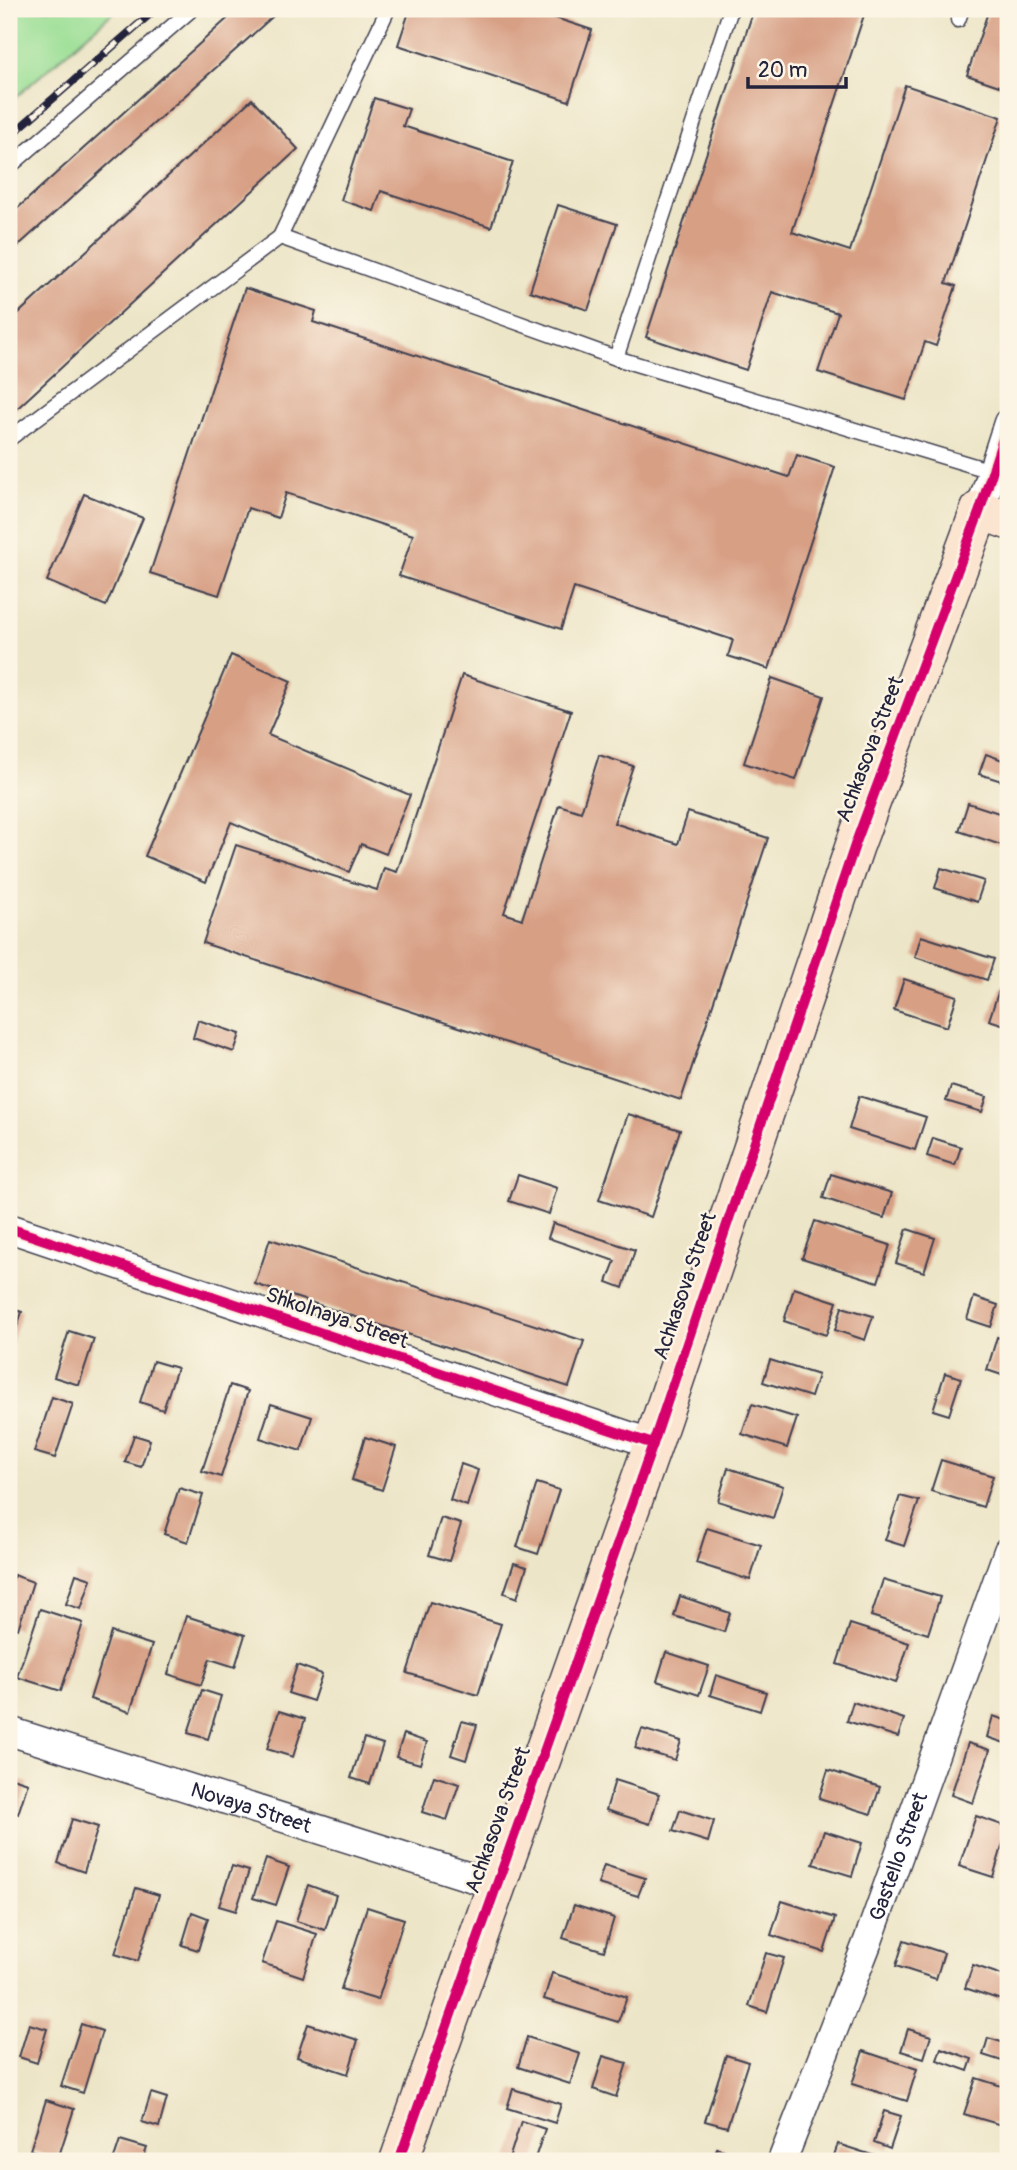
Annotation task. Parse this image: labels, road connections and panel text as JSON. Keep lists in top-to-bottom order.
{
  "streets": {
    "street": [
      "Achkasova Street",
      "Shkolnaya Street",
      "Novaya Street",
      "Gastello Street"
    ]
  },
  "crossings": [
    ["Achkasova Street", "Shkolnaya Street"],
    ["Achkasova Street", "Novaya Street"]
  ],
  "scale_bar": "20 m"
}
